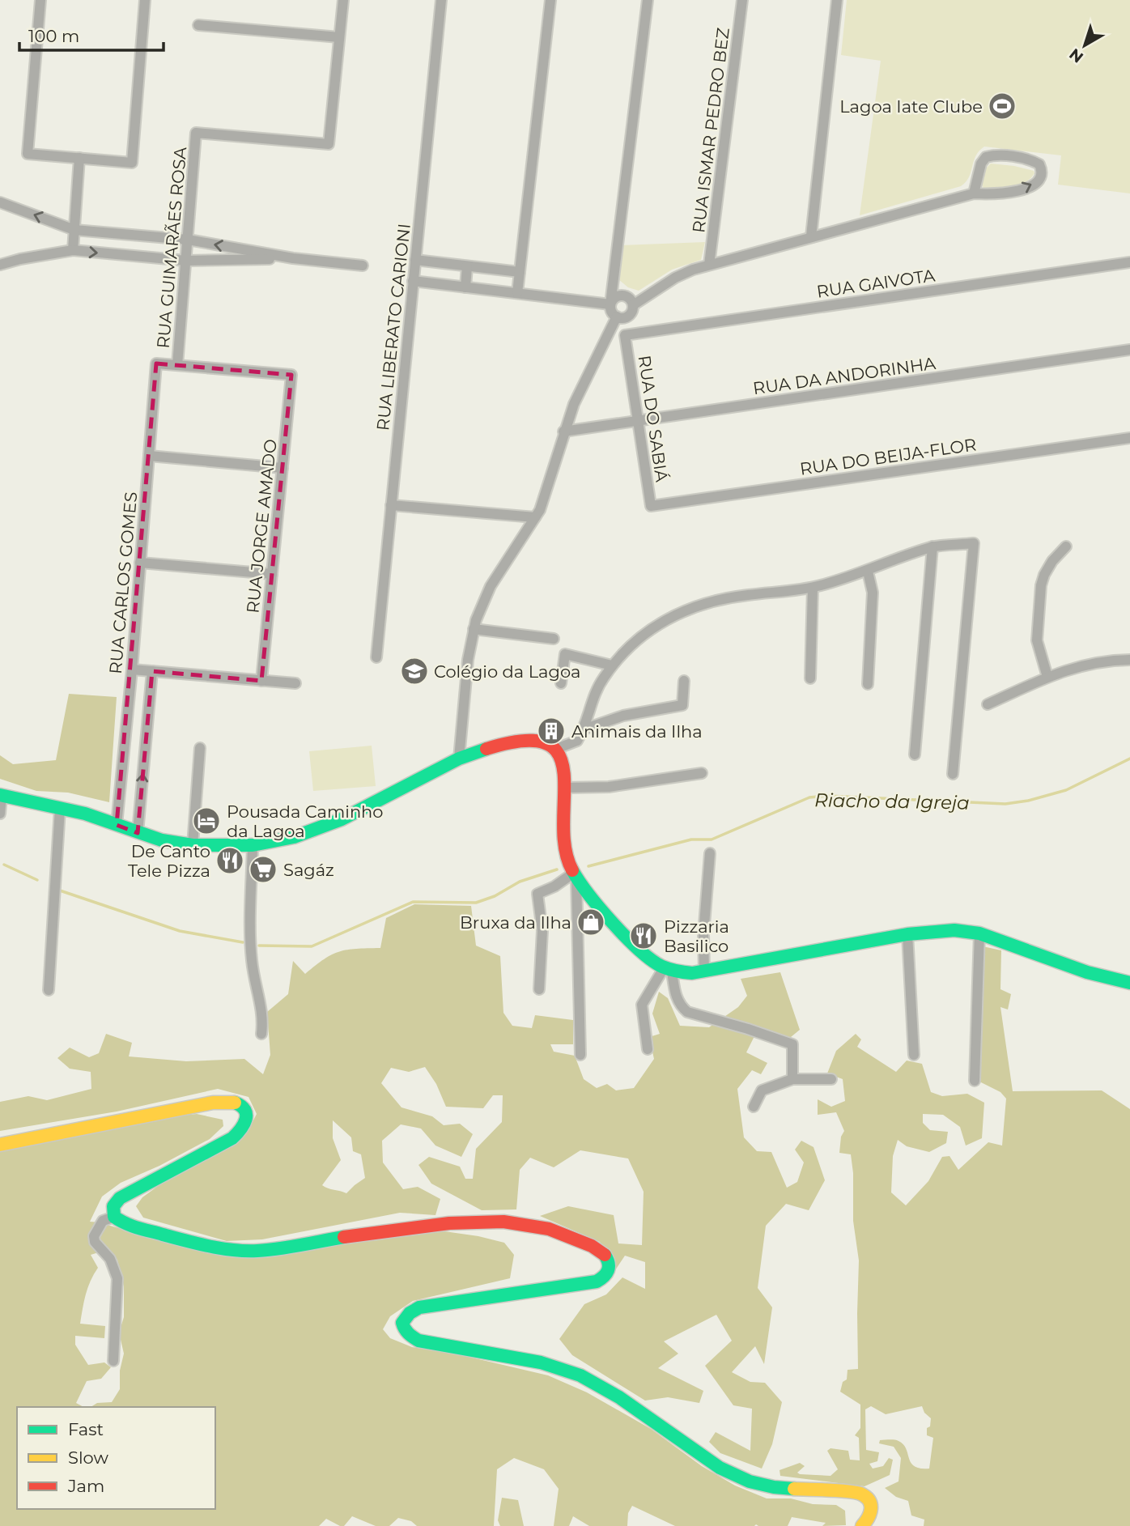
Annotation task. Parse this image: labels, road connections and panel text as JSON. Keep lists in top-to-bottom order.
{
  "streets": {
    "street": [
      "RUA ISMAR PEDRO BEZ",
      "RUA GUIMARÃES ROSA",
      "RUA GAIVOTA",
      "RUA LIBERATO CARIONI",
      "RUA DA ANDORINHA",
      "RUA DO SABIÁ",
      "RUA DO BEIJA-FLOR",
      "RUA JORGE AMADO",
      "RUA CARLOS GOMES"
    ]
  },
  "crossings": [
    ["RUA GUIMARÃES ROSA", "RUA JORGE AMADO"],
    ["RUA GUIMARÃES ROSA", "RUA CARLOS GOMES"],
    ["RUA GAIVOTA", "RUA DO SABIÁ"],
    ["RUA DA ANDORINHA", "RUA DO SABIÁ"],
    ["RUA DO SABIÁ", "RUA DO BEIJA-FLOR"],
    ["RUA JORGE AMADO", "RUA CARLOS GOMES"]
  ],
  "water": ["Riacho da Igreja"],
  "places": {
    "sports": ["Lagoa Iate Clube"],
    "school or university": ["Colégio da Lagoa"],
    "building": ["Animais da Ilha"],
    "hotel": ["Pousada Caminho da Lagoa"],
    "restaurant": ["De Canto Tele Pizza", "Pizzaria Basilico"],
    "supermarket": ["Sagáz"],
    "shop": ["Bruxa da Ilha"]
  },
  "legend": ["Fast", "Slow", "Jam"],
  "scale_bar": "100 m",
  "north": "bottom left"
}
